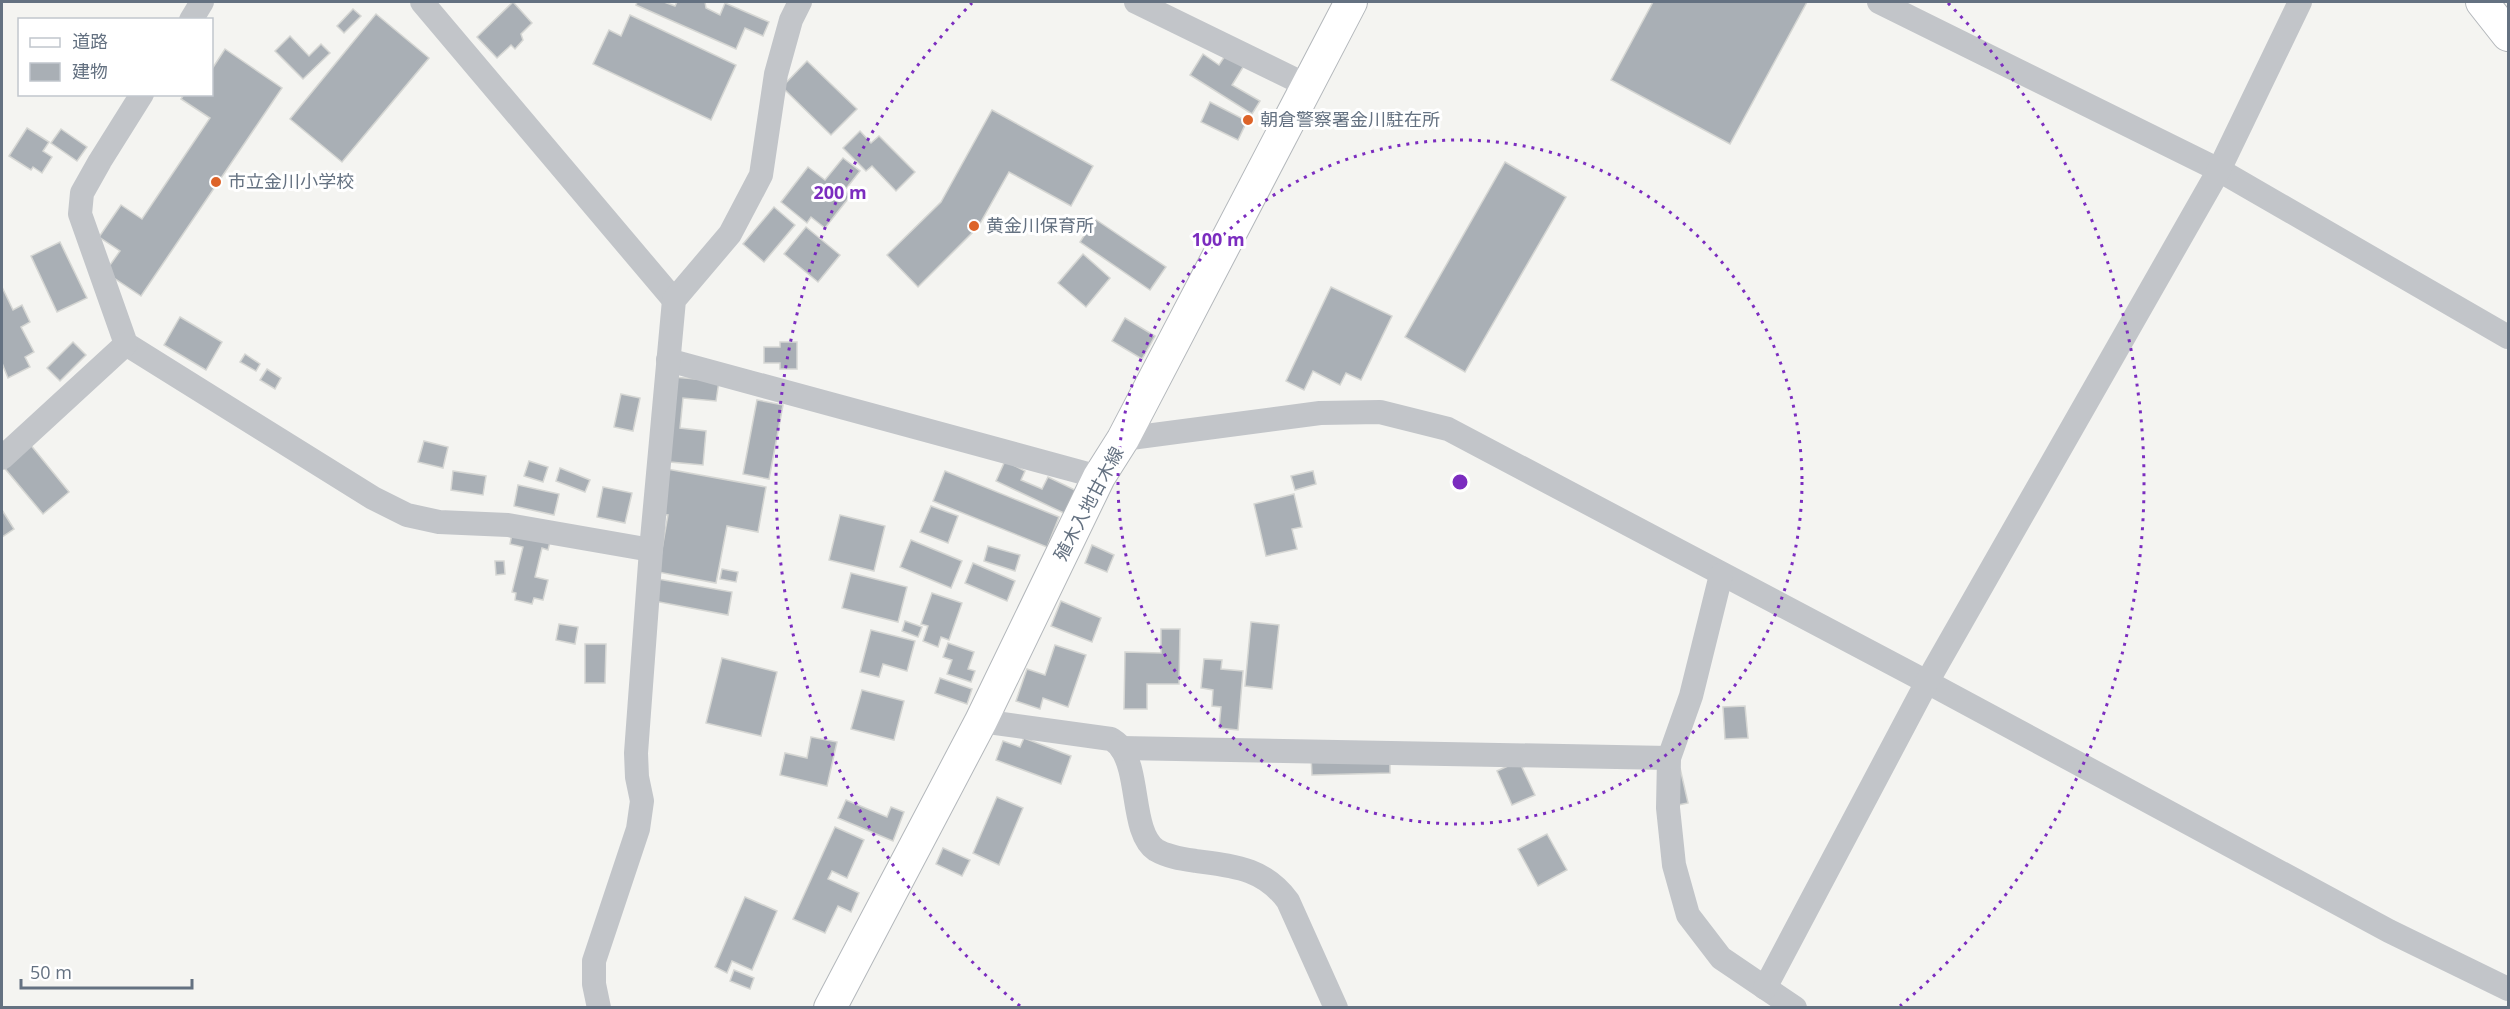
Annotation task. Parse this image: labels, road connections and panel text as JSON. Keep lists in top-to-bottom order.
{
  "streets": {
    "main road": ["殖木入地甘木線"]
  },
  "places": ["朝倉警察署金川駐在所", "市立金川小学校", "黄金川保育所"],
  "legend": ["道路", "建物"],
  "scale_bar": "50 m",
  "rings": ["200 m", "100 m"]
}
